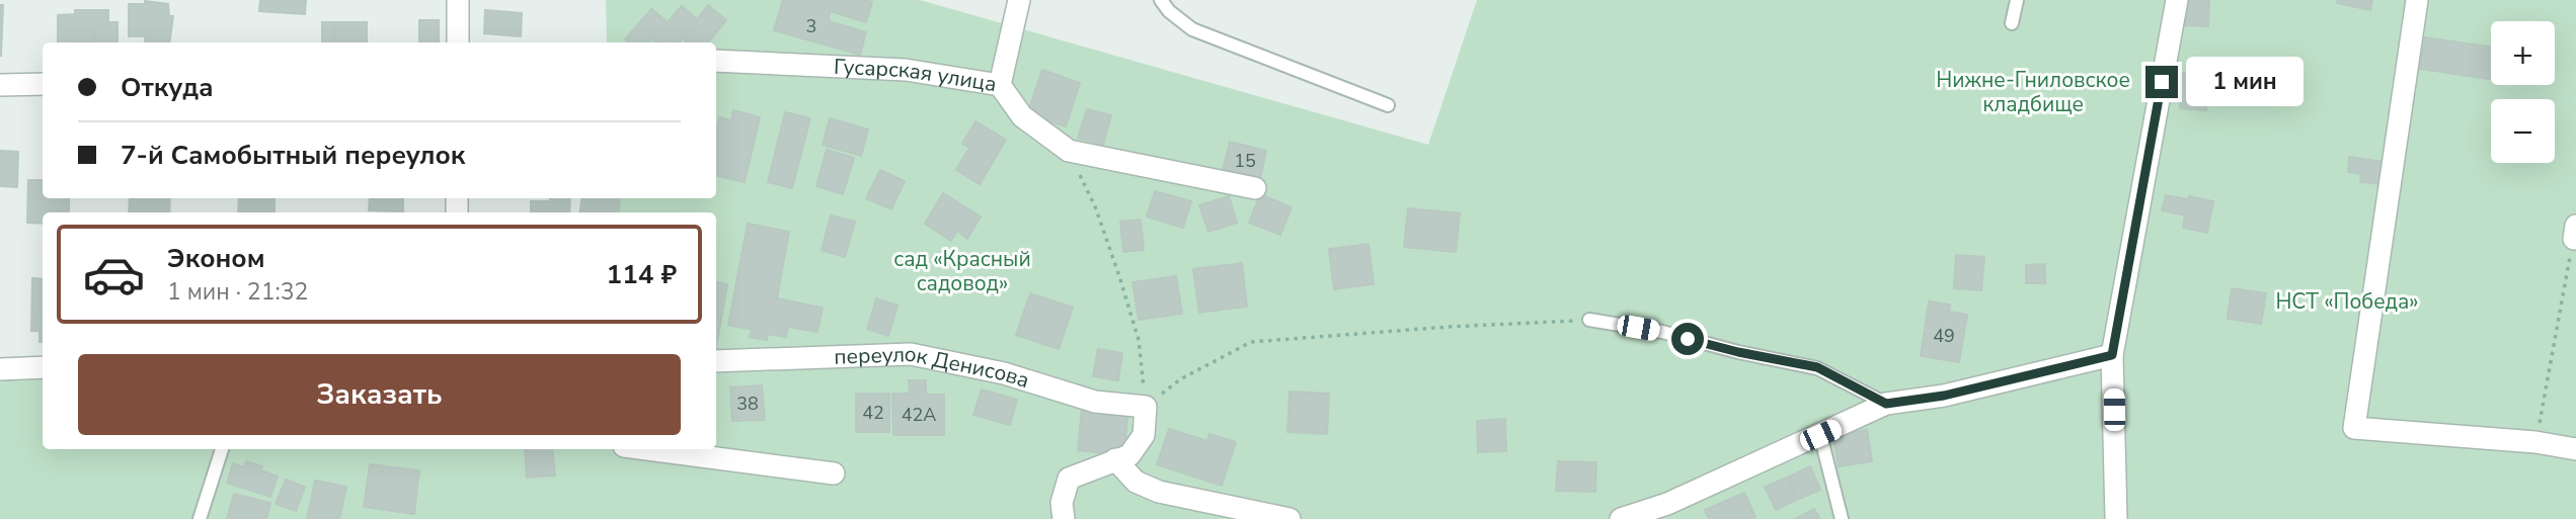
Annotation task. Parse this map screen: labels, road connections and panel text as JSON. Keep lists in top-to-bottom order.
{
  "streets": {
    "street": ["Гусарская улица", "переулок Денисова"]
  },
  "parks": ["Нижне-Гниловское кладбище", "сад «Красный садовод»", "НСТ «Победа»"],
  "house_numbers": [
    "3",
    "15",
    "49",
    "38",
    "42",
    "42А"
  ],
  "page": {
    "map_buttons": ["+", "−"],
    "banner": ["Откуда", "7-й Самобытный переулок"],
    "bubble": "1 мин",
    "list": [
      {
        "name": "Эконом",
        "note": "1 мин · 21:32",
        "value": "114 ₽"
      }
    ],
    "buttons": "Заказать"
  }
}
